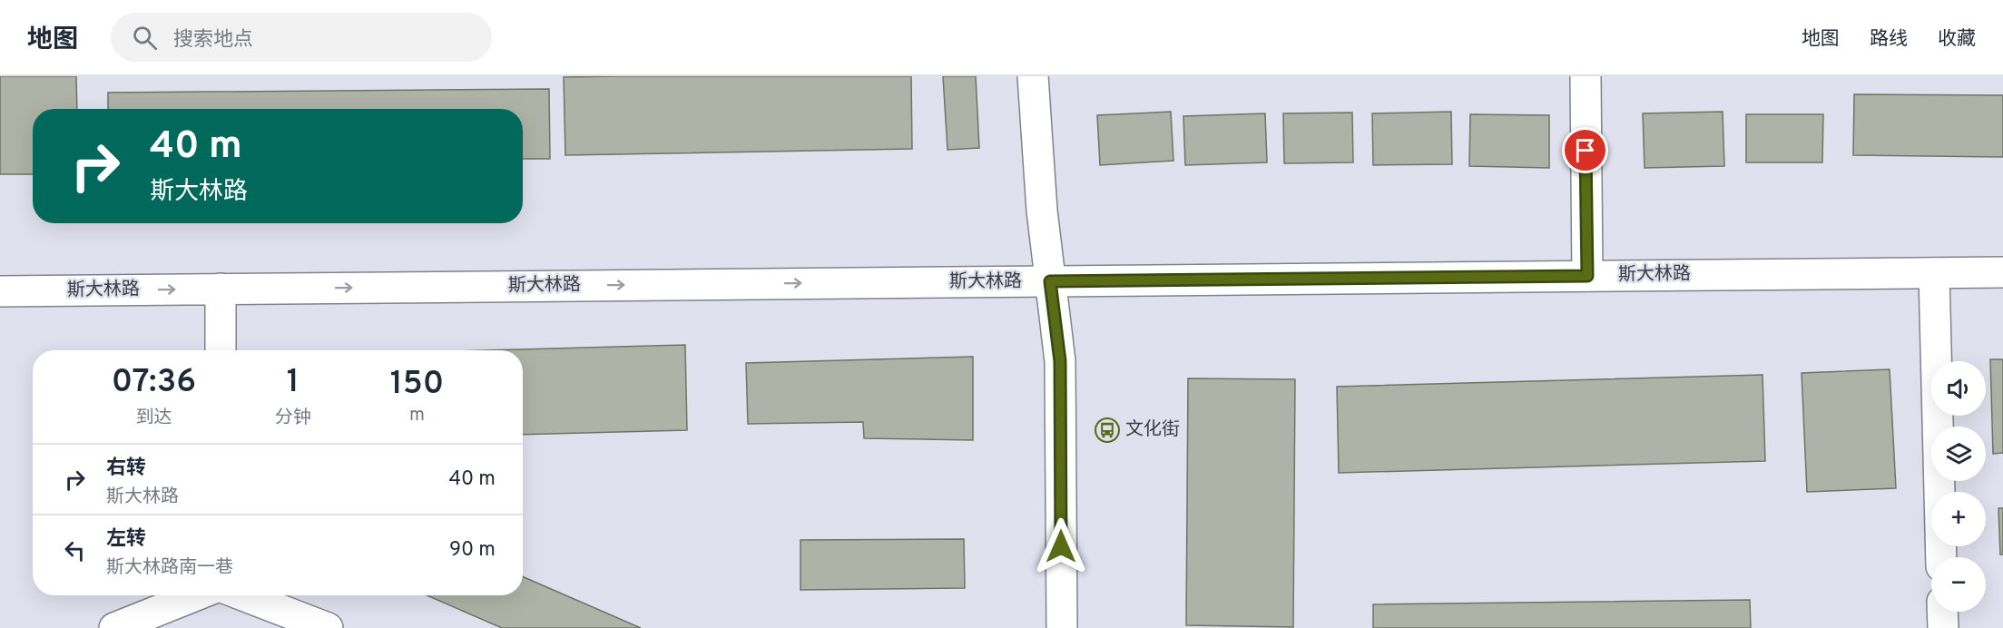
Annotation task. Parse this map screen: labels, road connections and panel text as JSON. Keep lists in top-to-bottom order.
{
  "streets": {
    "street": ["斯大林路"]
  },
  "one_way": ["斯大林路"],
  "places": {
    "bus stop": ["文化街"]
  },
  "page": {
    "header": "地图",
    "search": "搜索地点",
    "nav": ["地图", "路线", "收藏"],
    "turn": ["40 m", "斯大林路"],
    "eta": [
      "07:36",
      "到达",
      "1",
      "分钟",
      "150",
      "m"
    ],
    "map_buttons": ["+", "−"],
    "list": [
      {
        "name": "右转",
        "note": "斯大林路",
        "value": "40 m"
      },
      {
        "name": "左转",
        "note": "斯大林路南一巷",
        "value": "90 m"
      }
    ]
  }
}
